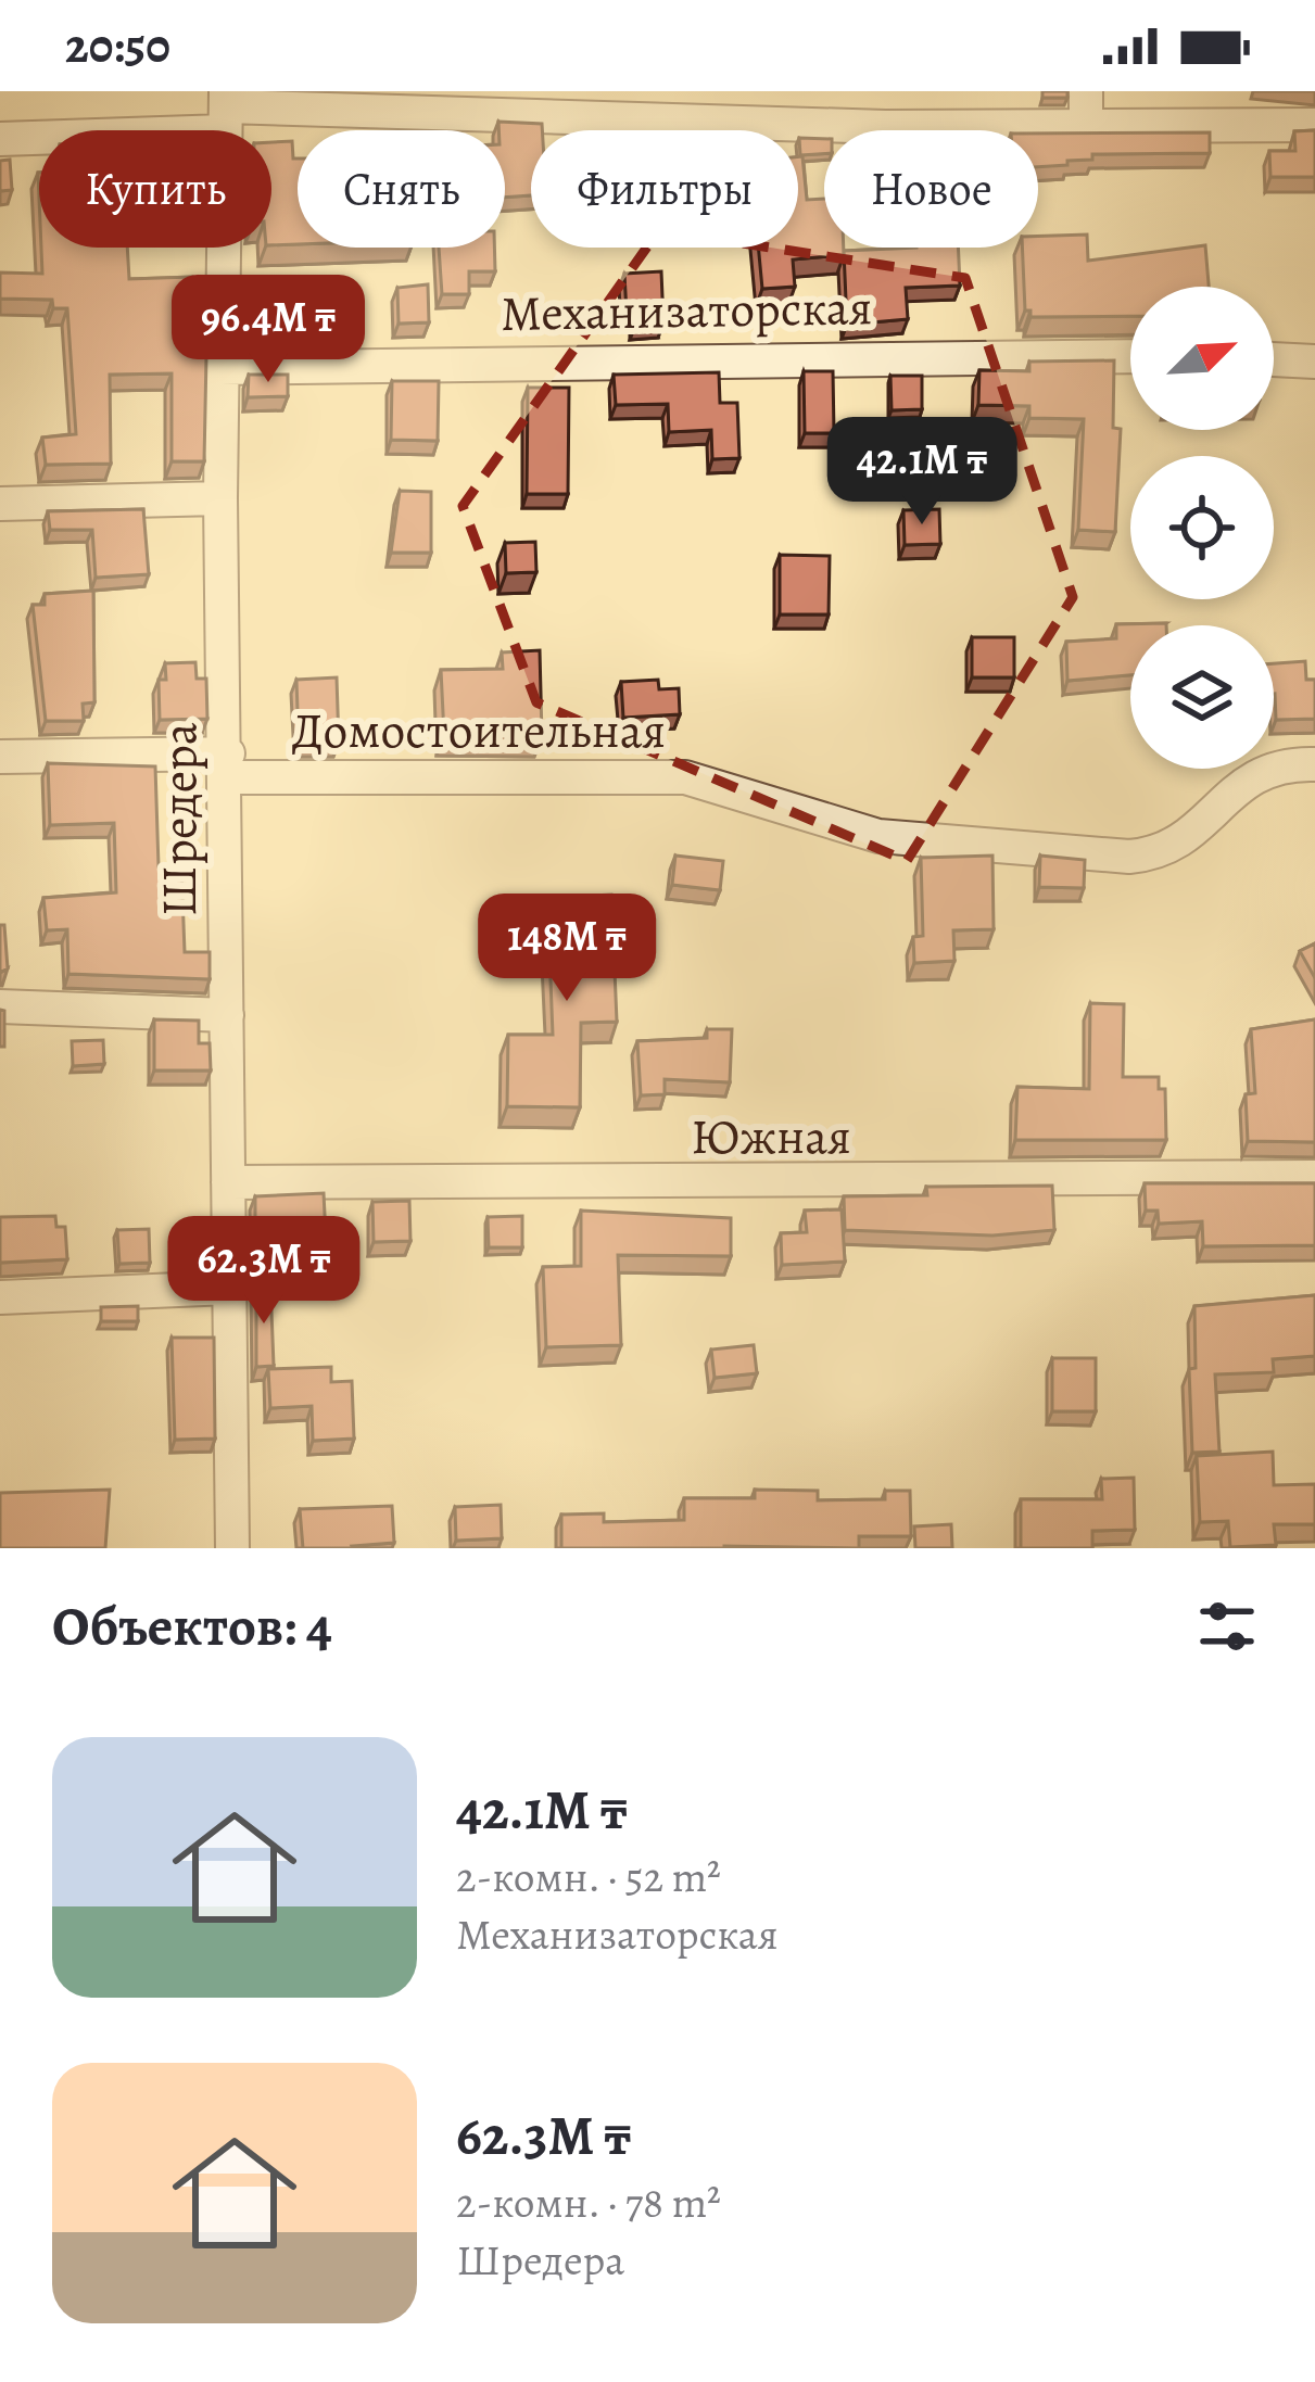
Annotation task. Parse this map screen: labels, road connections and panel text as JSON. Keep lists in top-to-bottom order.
{
  "streets": {
    "street": [
      "Механизаторская",
      "Домостоительная",
      "Шредера",
      "Южная"
    ]
  },
  "crossings": [
    ["Механизаторская", "Шредера"],
    ["Домостоительная", "Шредера"],
    ["Шредера", "Южная"]
  ],
  "north": "top right",
  "page": {
    "status": "20:50",
    "chip": [
      "Купить",
      "Снять",
      "Фильтры",
      "Новое"
    ],
    "price": [
      "96.4M ₸",
      "42.1M ₸",
      "148M ₸",
      "62.3M ₸"
    ],
    "heading": "Объектов: 4",
    "list": [
      {
        "name": "42.1M ₸",
        "note": "2-комн. · 52 m² · Механизаторская"
      },
      {
        "name": "62.3M ₸",
        "note": "2-комн. · 78 m² · Шредера"
      }
    ]
  }
}
